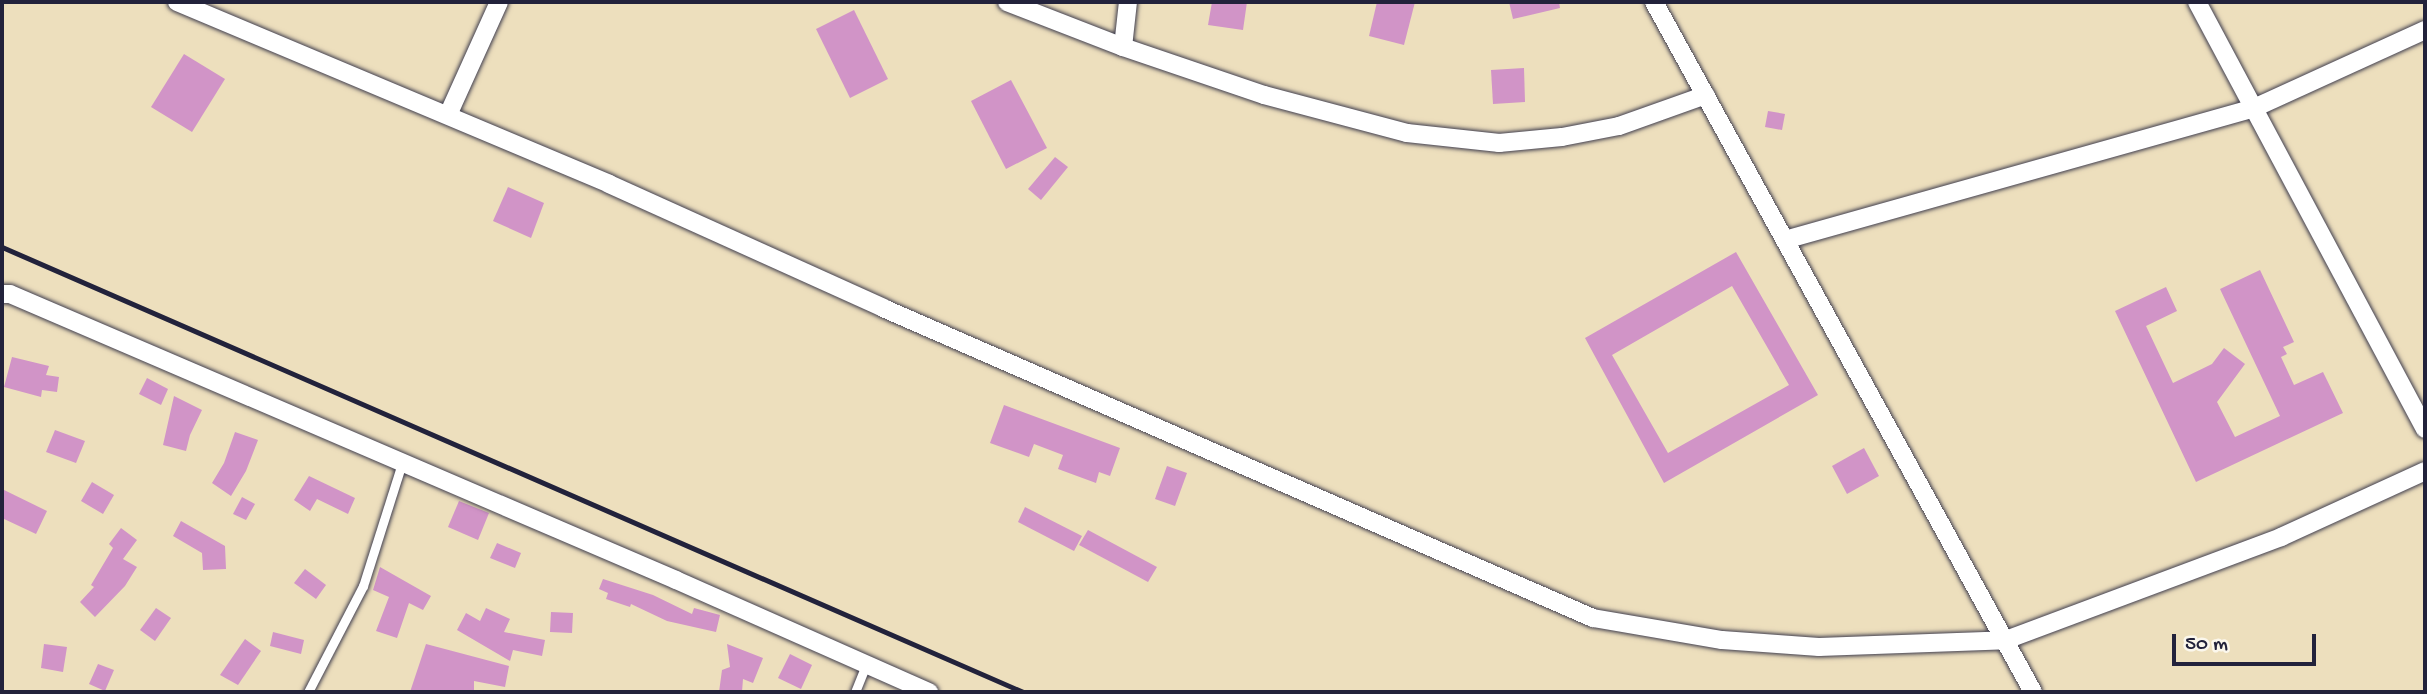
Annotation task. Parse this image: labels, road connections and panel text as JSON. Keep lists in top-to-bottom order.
{
  "scale_bar": "50 m"
}
